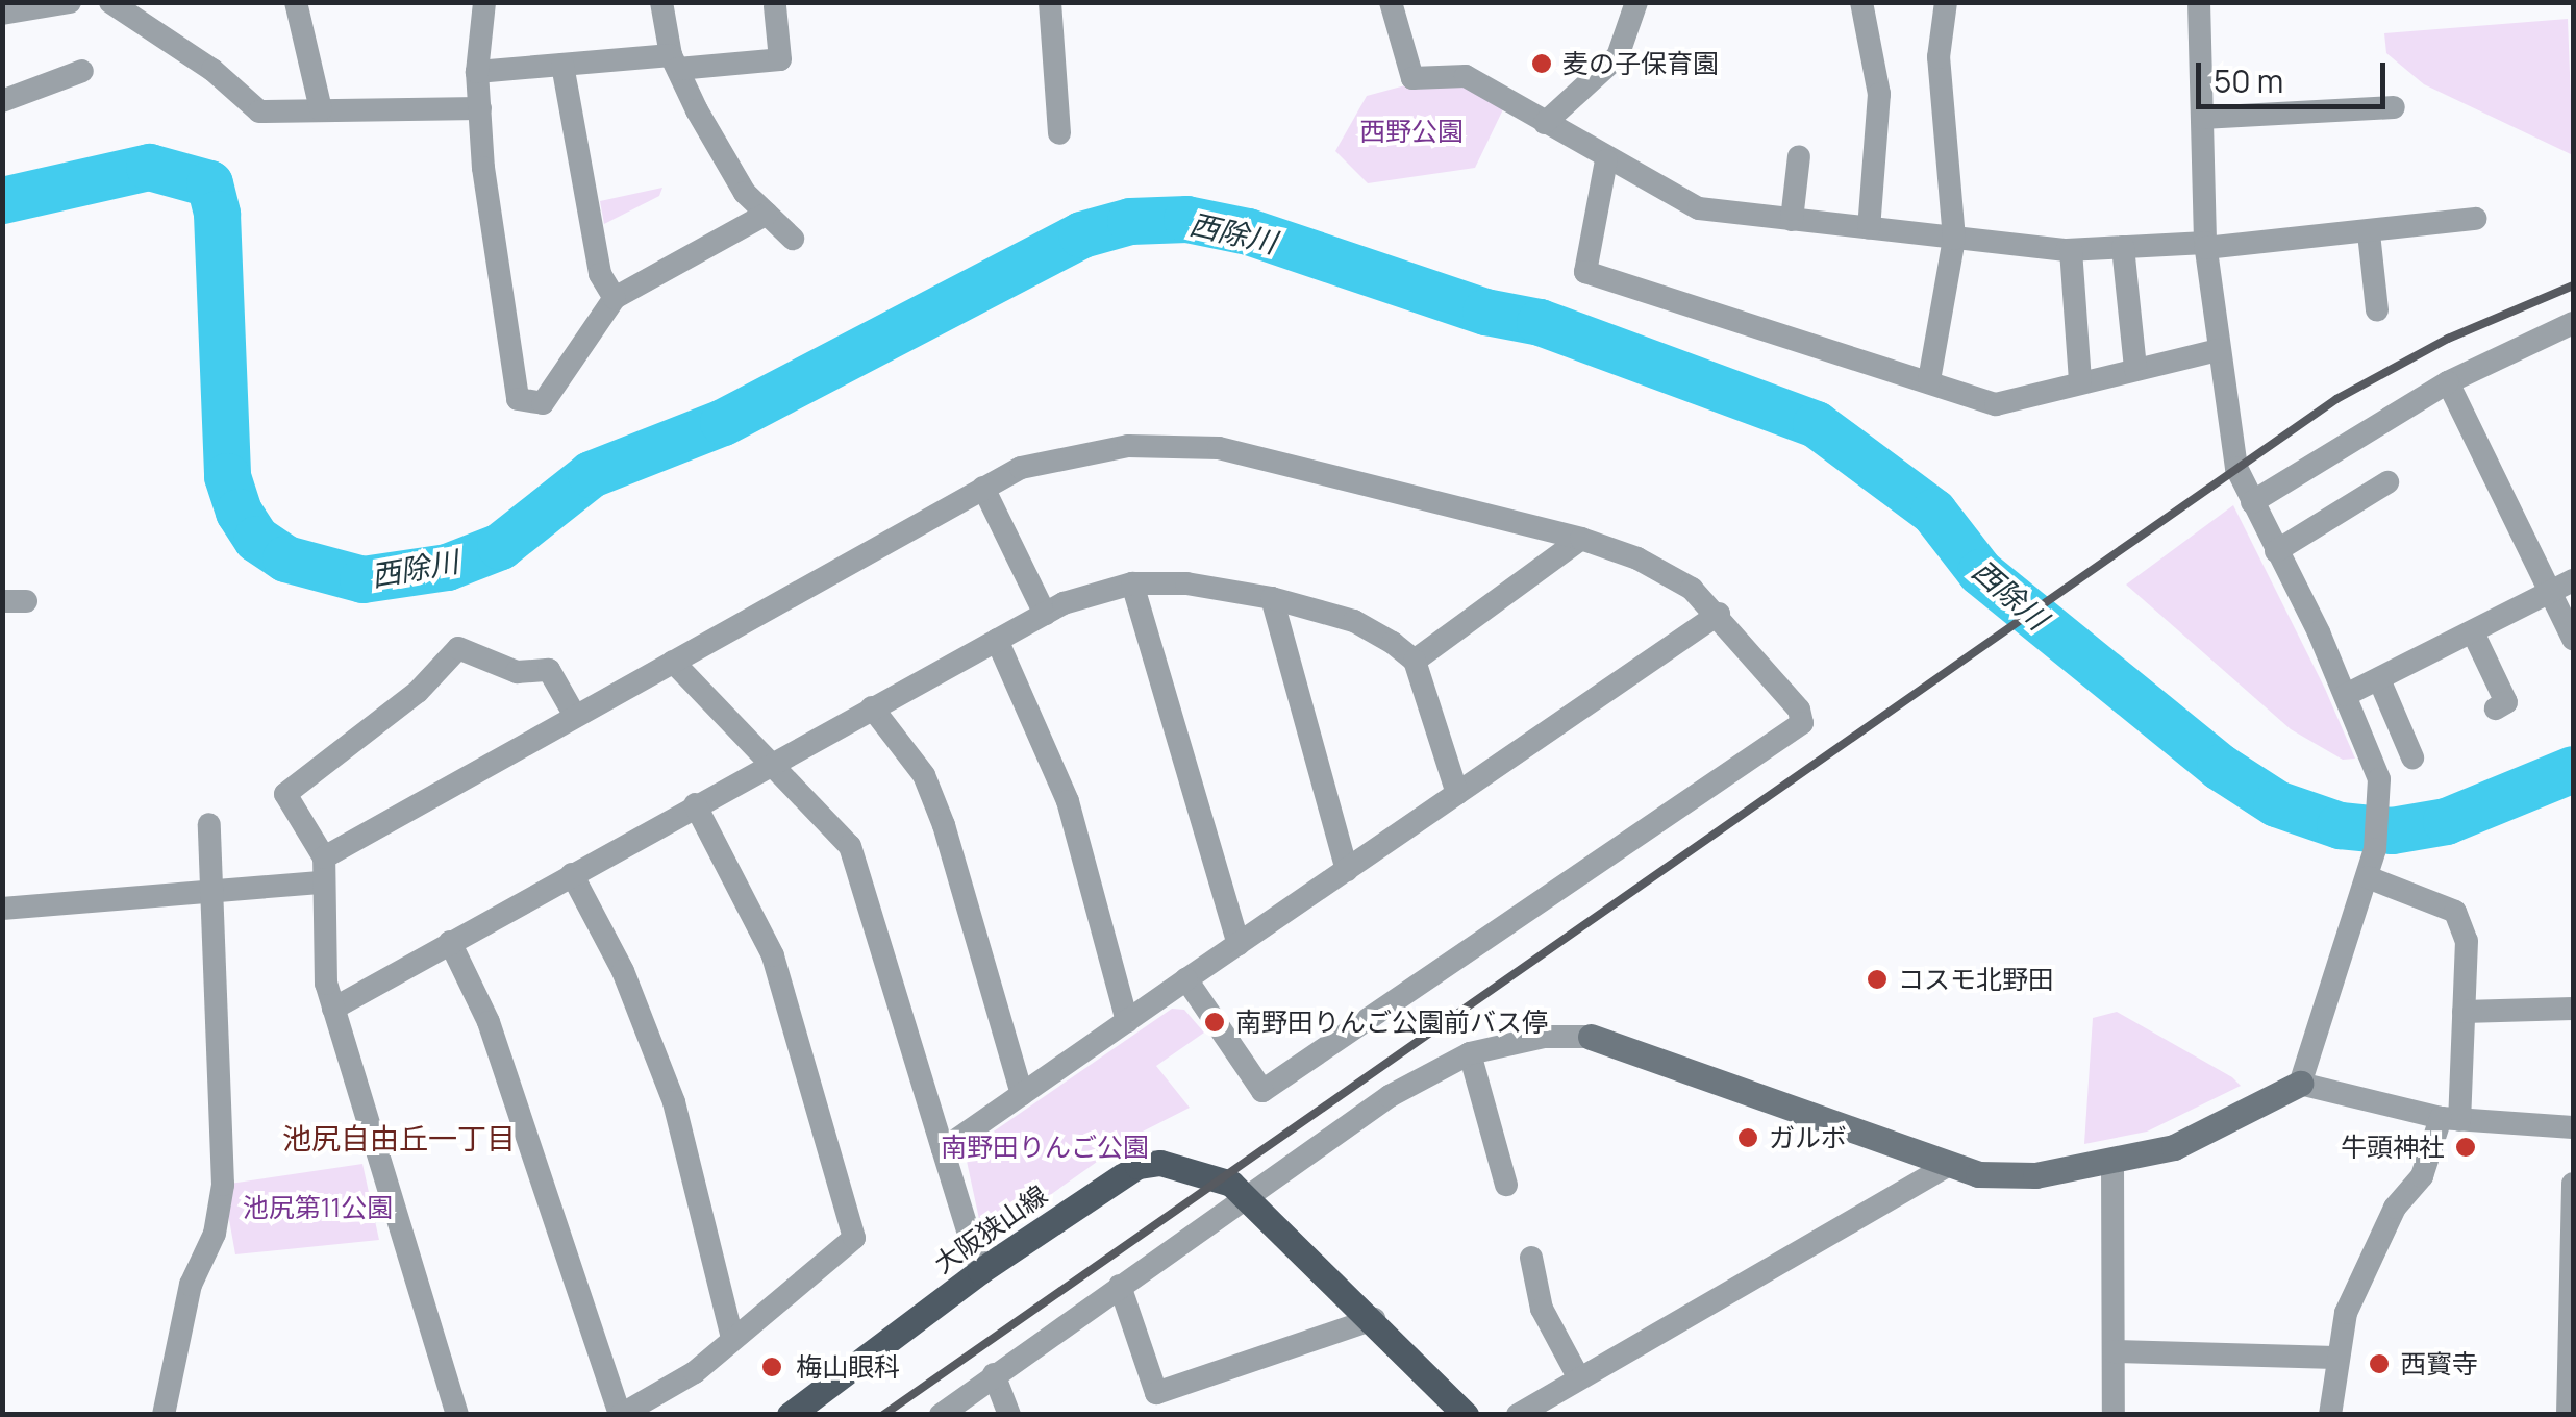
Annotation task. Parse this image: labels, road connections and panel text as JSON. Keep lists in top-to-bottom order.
{
  "streets": {
    "main road": ["大阪狭山線"]
  },
  "districts": ["池尻自由丘一丁目"],
  "water": ["西除川"],
  "parks": ["西野公園", "南野田りんご公園", "池尻第11公園"],
  "places": [
    "麦の子保育園",
    "コスモ北野田",
    "南野田りんご公園前バス停",
    "ガルボ",
    "牛頭神社",
    "西寳寺",
    "梅山眼科"
  ],
  "scale_bar": "50 m"
}
